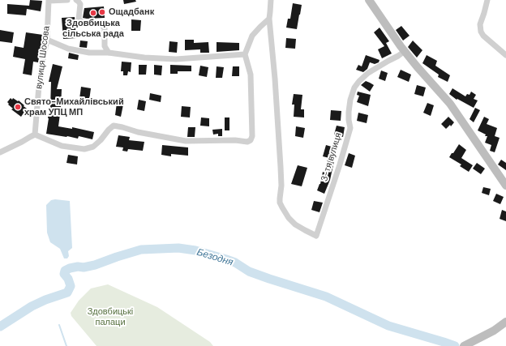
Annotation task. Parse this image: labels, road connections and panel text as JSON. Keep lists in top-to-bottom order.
{
  "streets": {
    "street": ["вулиця Шосова", "3-тя вулиця"]
  },
  "water": ["Безодня"],
  "parks": ["Здовбицькі палаци"],
  "places": ["Ощадбанк", "Здовбицька сільська рада", "Свято-Михайлівський храм УПЦ МП"]
}
